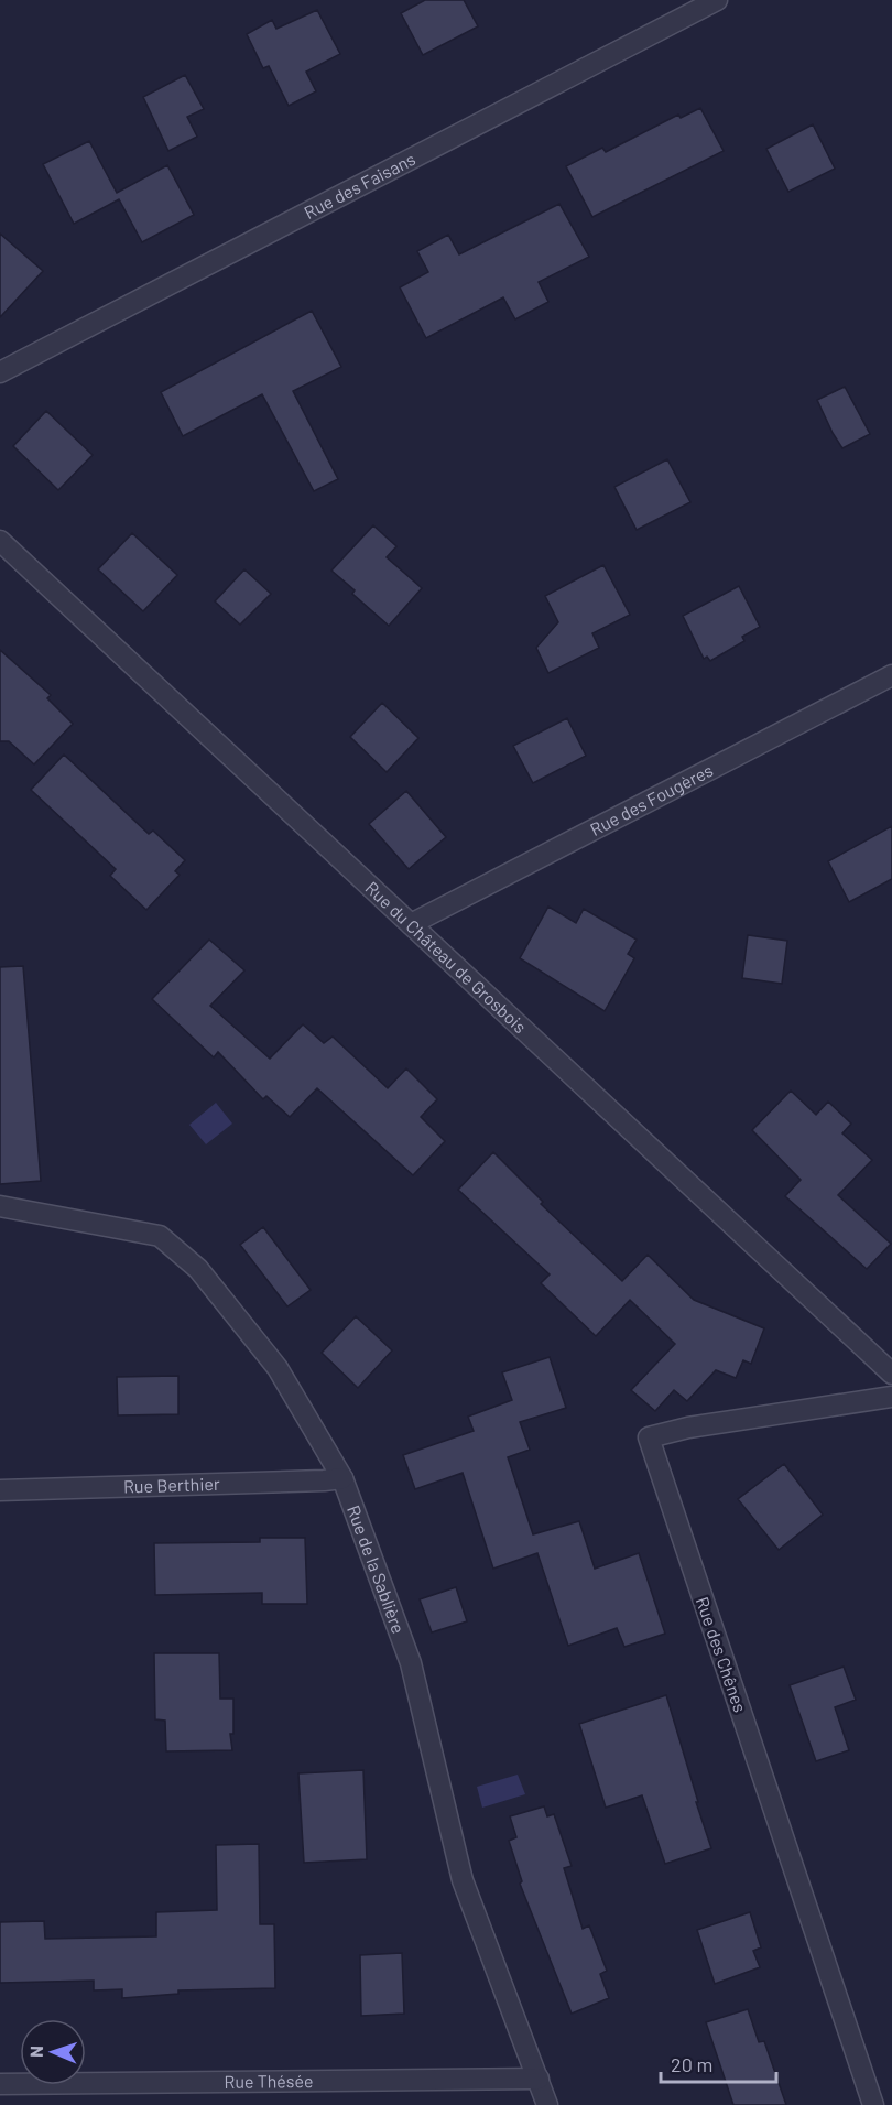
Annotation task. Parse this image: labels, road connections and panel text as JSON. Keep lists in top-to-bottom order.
{
  "streets": {
    "street": [
      "Rue des Faisans",
      "Rue des Fougères",
      "Rue du Château de Grosbois",
      "Rue Berthier",
      "Rue de la Sablière",
      "Rue des Chênes",
      "Rue Thésée"
    ]
  },
  "crossings": [
    ["Rue des Fougères", "Rue du Château de Grosbois"],
    ["Rue Berthier", "Rue de la Sablière"],
    ["Rue de la Sablière", "Rue Thésée"]
  ],
  "scale_bar": "20 m",
  "north": "left"
}
